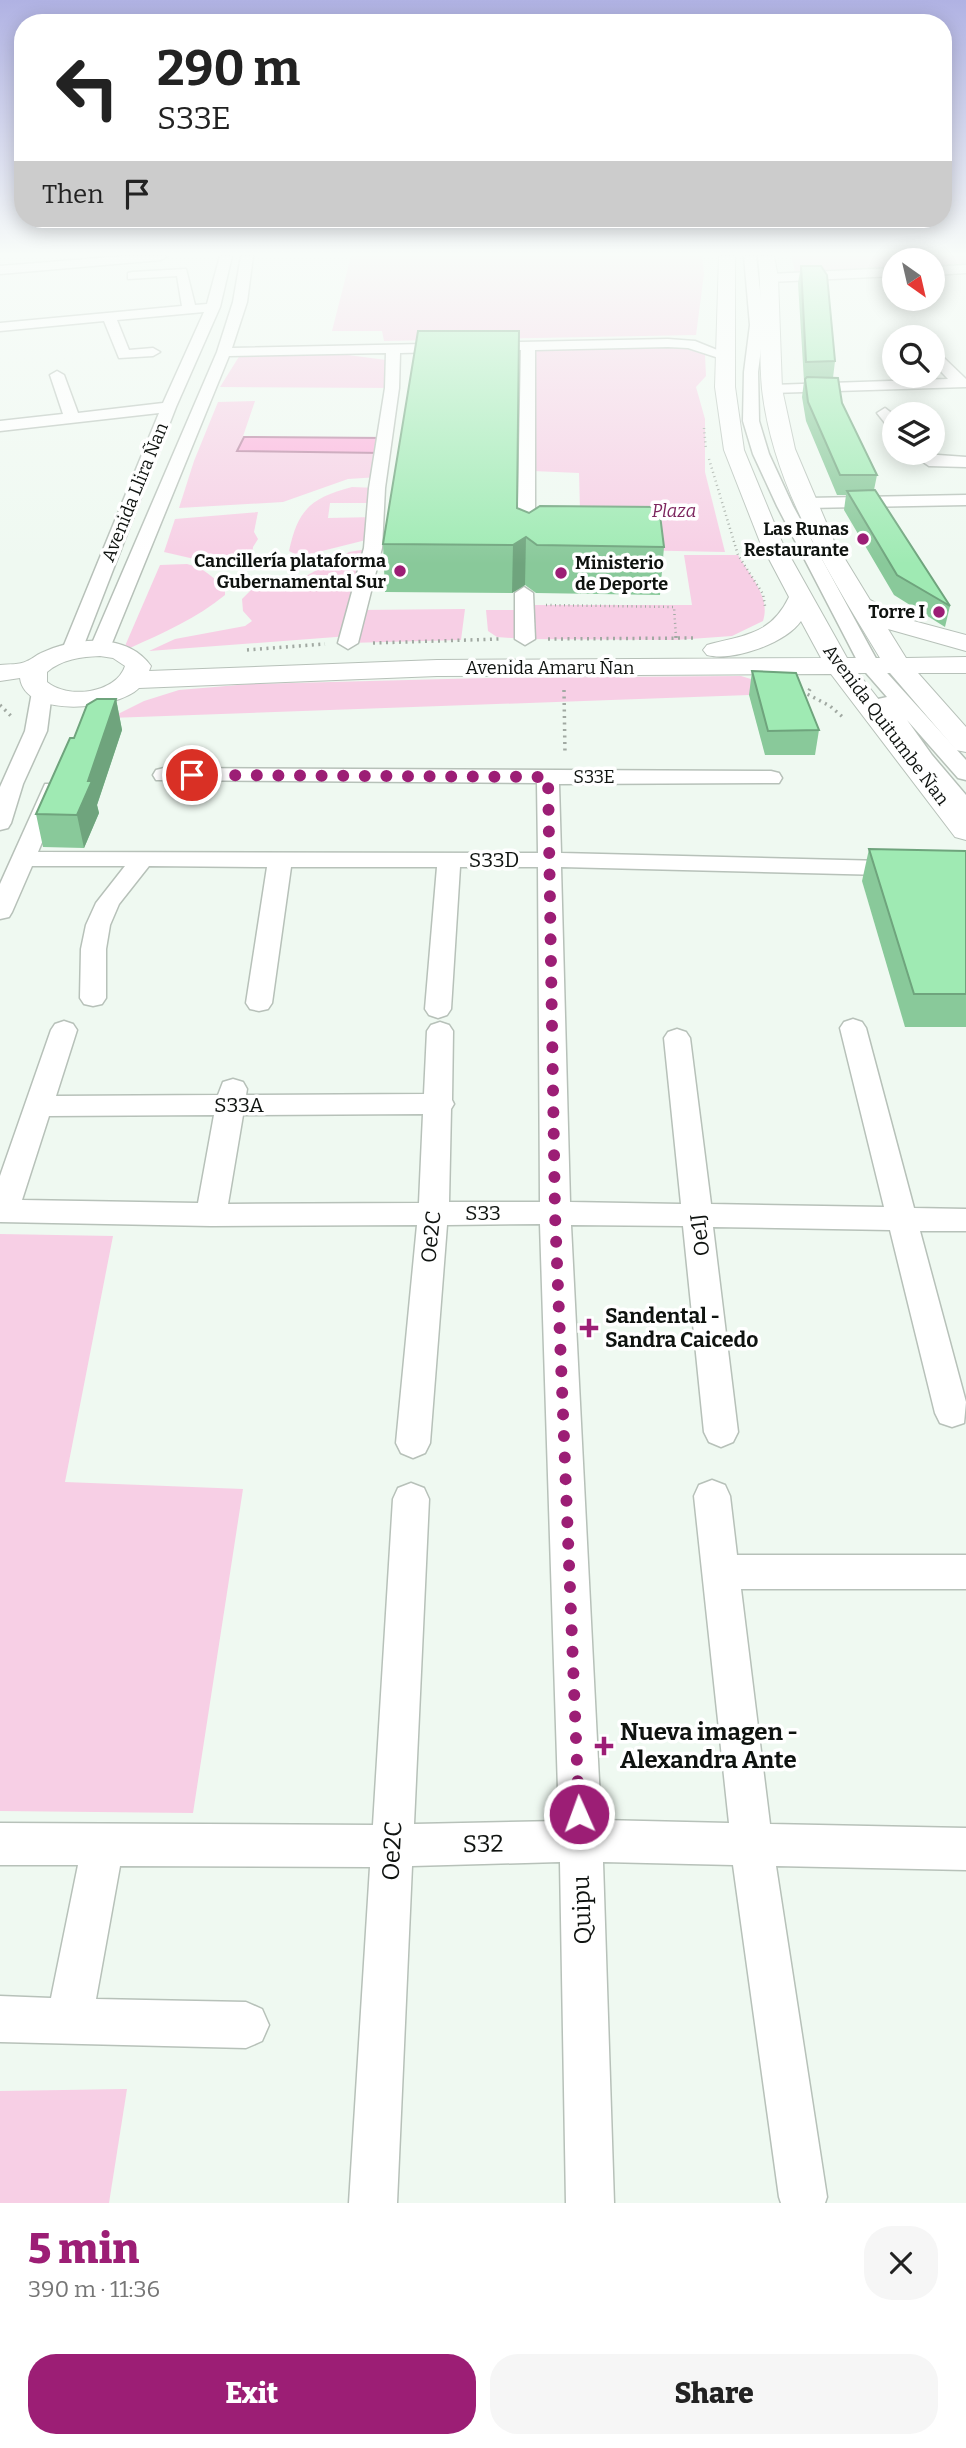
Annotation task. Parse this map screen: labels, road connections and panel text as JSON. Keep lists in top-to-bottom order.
{
  "streets": {
    "main road": ["Avenida Amaru Ñan", "Avenida Quitumbe Ñan"],
    "street": [
      "Avenida Llira Ñan",
      "S33E",
      "S33D",
      "S33A",
      "S33",
      "Oe1J",
      "Oe2C",
      "S32",
      "Quipu"
    ]
  },
  "crossings": [
    ["Avenida Amaru Ñan", "Avenida Quitumbe Ñan"],
    ["S33E", "Quipu"],
    ["S33D", "Oe2C"],
    ["S33D", "Quipu"],
    ["S33A", "Oe2C"],
    ["S33", "Oe1J"],
    ["S33", "Oe2C"],
    ["S33", "Quipu"],
    ["Oe2C", "S32"],
    ["S32", "Quipu"]
  ],
  "parks": ["Plaza"],
  "places": {
    "other": [
      "Las Runas Restaurante",
      "Cancillería plataforma Gubernamental Sur",
      "Ministerio de Deporte",
      "Torre I"
    ],
    "health": ["Sandental - Sandra Caicedo", "Nueva imagen - Alexandra Ante"]
  },
  "north": "bottom right",
  "page": {
    "turn": ["290 m", "S33E"],
    "then": "Then",
    "heading": ["5 min", "390 m · 11:36"],
    "buttons": ["Exit", "Share"]
  }
}
